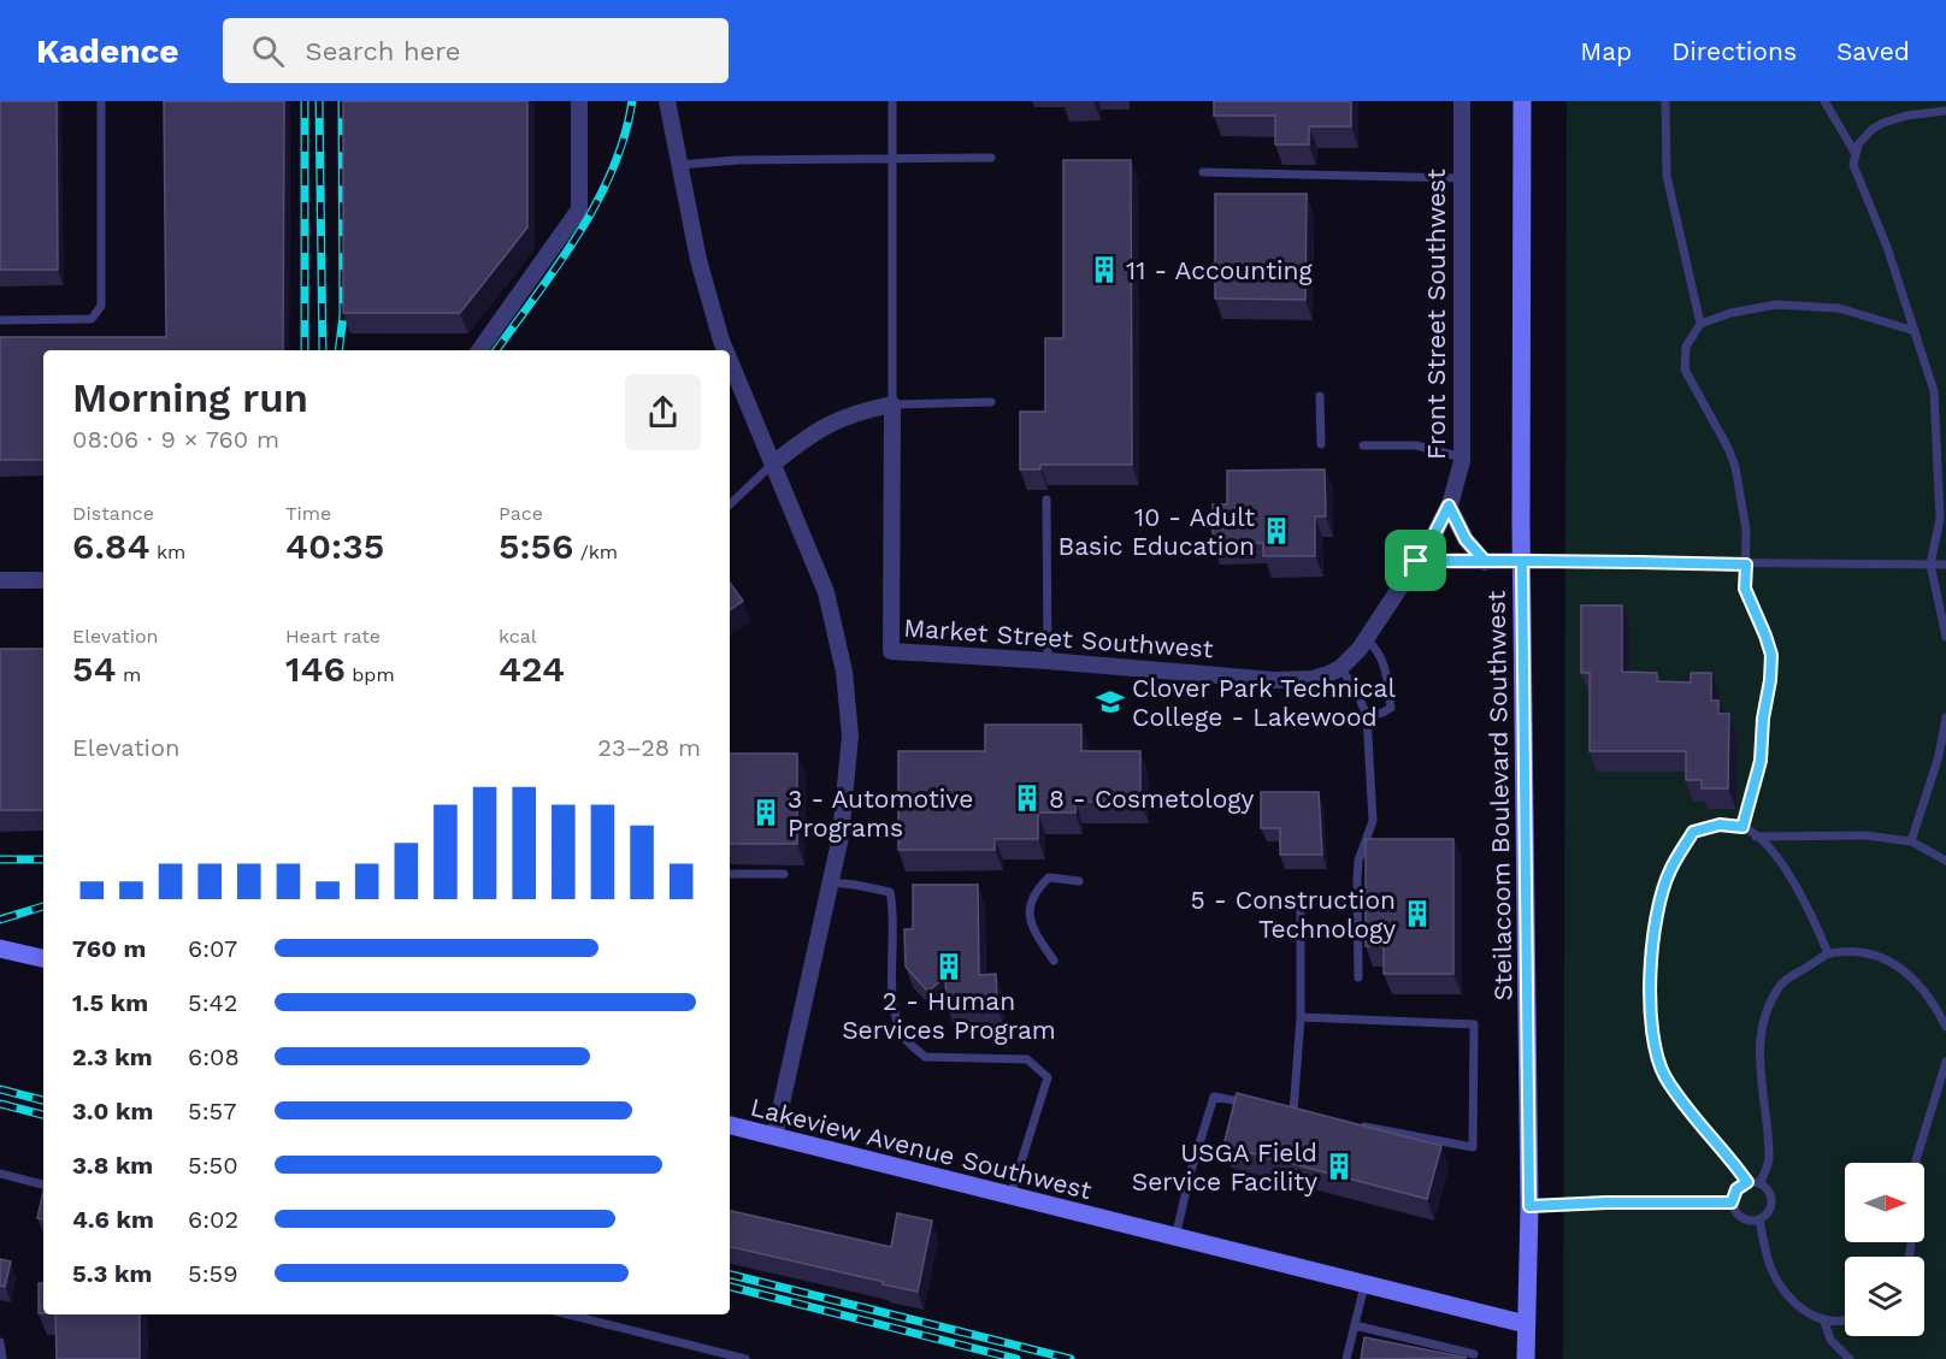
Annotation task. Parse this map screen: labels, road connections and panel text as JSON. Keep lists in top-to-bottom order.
{
  "streets": {
    "main road": ["Steilacoom Boulevard Southwest", "Lakeview Avenue Southwest"],
    "street": ["Front Street Southwest", "Market Street Southwest"]
  },
  "crossings": [
    ["Steilacoom Boulevard Southwest", "Lakeview Avenue Southwest"]
  ],
  "places": {
    "building": [
      "11 - Accounting",
      "10 - Adult Basic Education",
      "8 - Cosmetology",
      "3 - Automotive Programs",
      "5 - Construction Technology",
      "2 - Human Services Program",
      "USGA Field Service Facility"
    ],
    "school or university": ["Clover Park Technical College - Lakewood"]
  },
  "north": "right",
  "page": {
    "header": "Kadence",
    "search": "Search here",
    "nav": ["Map", "Directions", "Saved"],
    "heading": ["Morning run", "08:06 · 9 × 760 m"],
    "stats": [
      ["Distance", "6.84 km"],
      ["Time", "40:35"],
      ["Pace", "5:56 /km"],
      ["Elevation", "54 m"],
      ["Heart rate", "146 bpm"],
      ["kcal", "424"]
    ],
    "chart": ["Elevation", "23–28 m"],
    "list": [
      {
        "name": "760 m",
        "note": "6:07"
      },
      {
        "name": "1.5 km",
        "note": "5:42"
      },
      {
        "name": "2.3 km",
        "note": "6:08"
      },
      {
        "name": "3.0 km",
        "note": "5:57"
      },
      {
        "name": "3.8 km",
        "note": "5:50"
      },
      {
        "name": "4.6 km",
        "note": "6:02"
      },
      {
        "name": "5.3 km",
        "note": "5:59"
      }
    ]
  }
}
